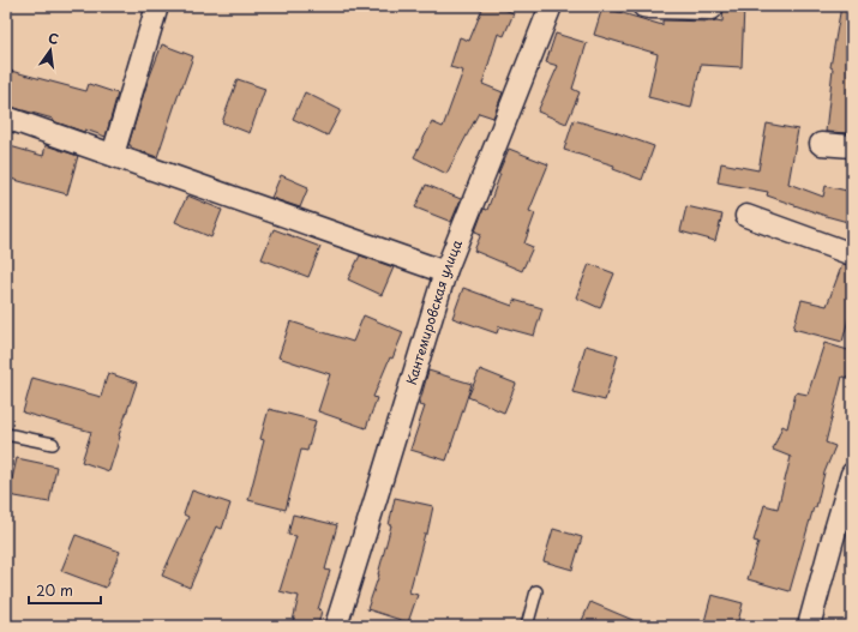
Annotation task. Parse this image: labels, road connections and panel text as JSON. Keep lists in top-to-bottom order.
{
  "streets": {
    "street": ["Кантемировская улица"]
  },
  "scale_bar": "20 m",
  "north": "top"
}
